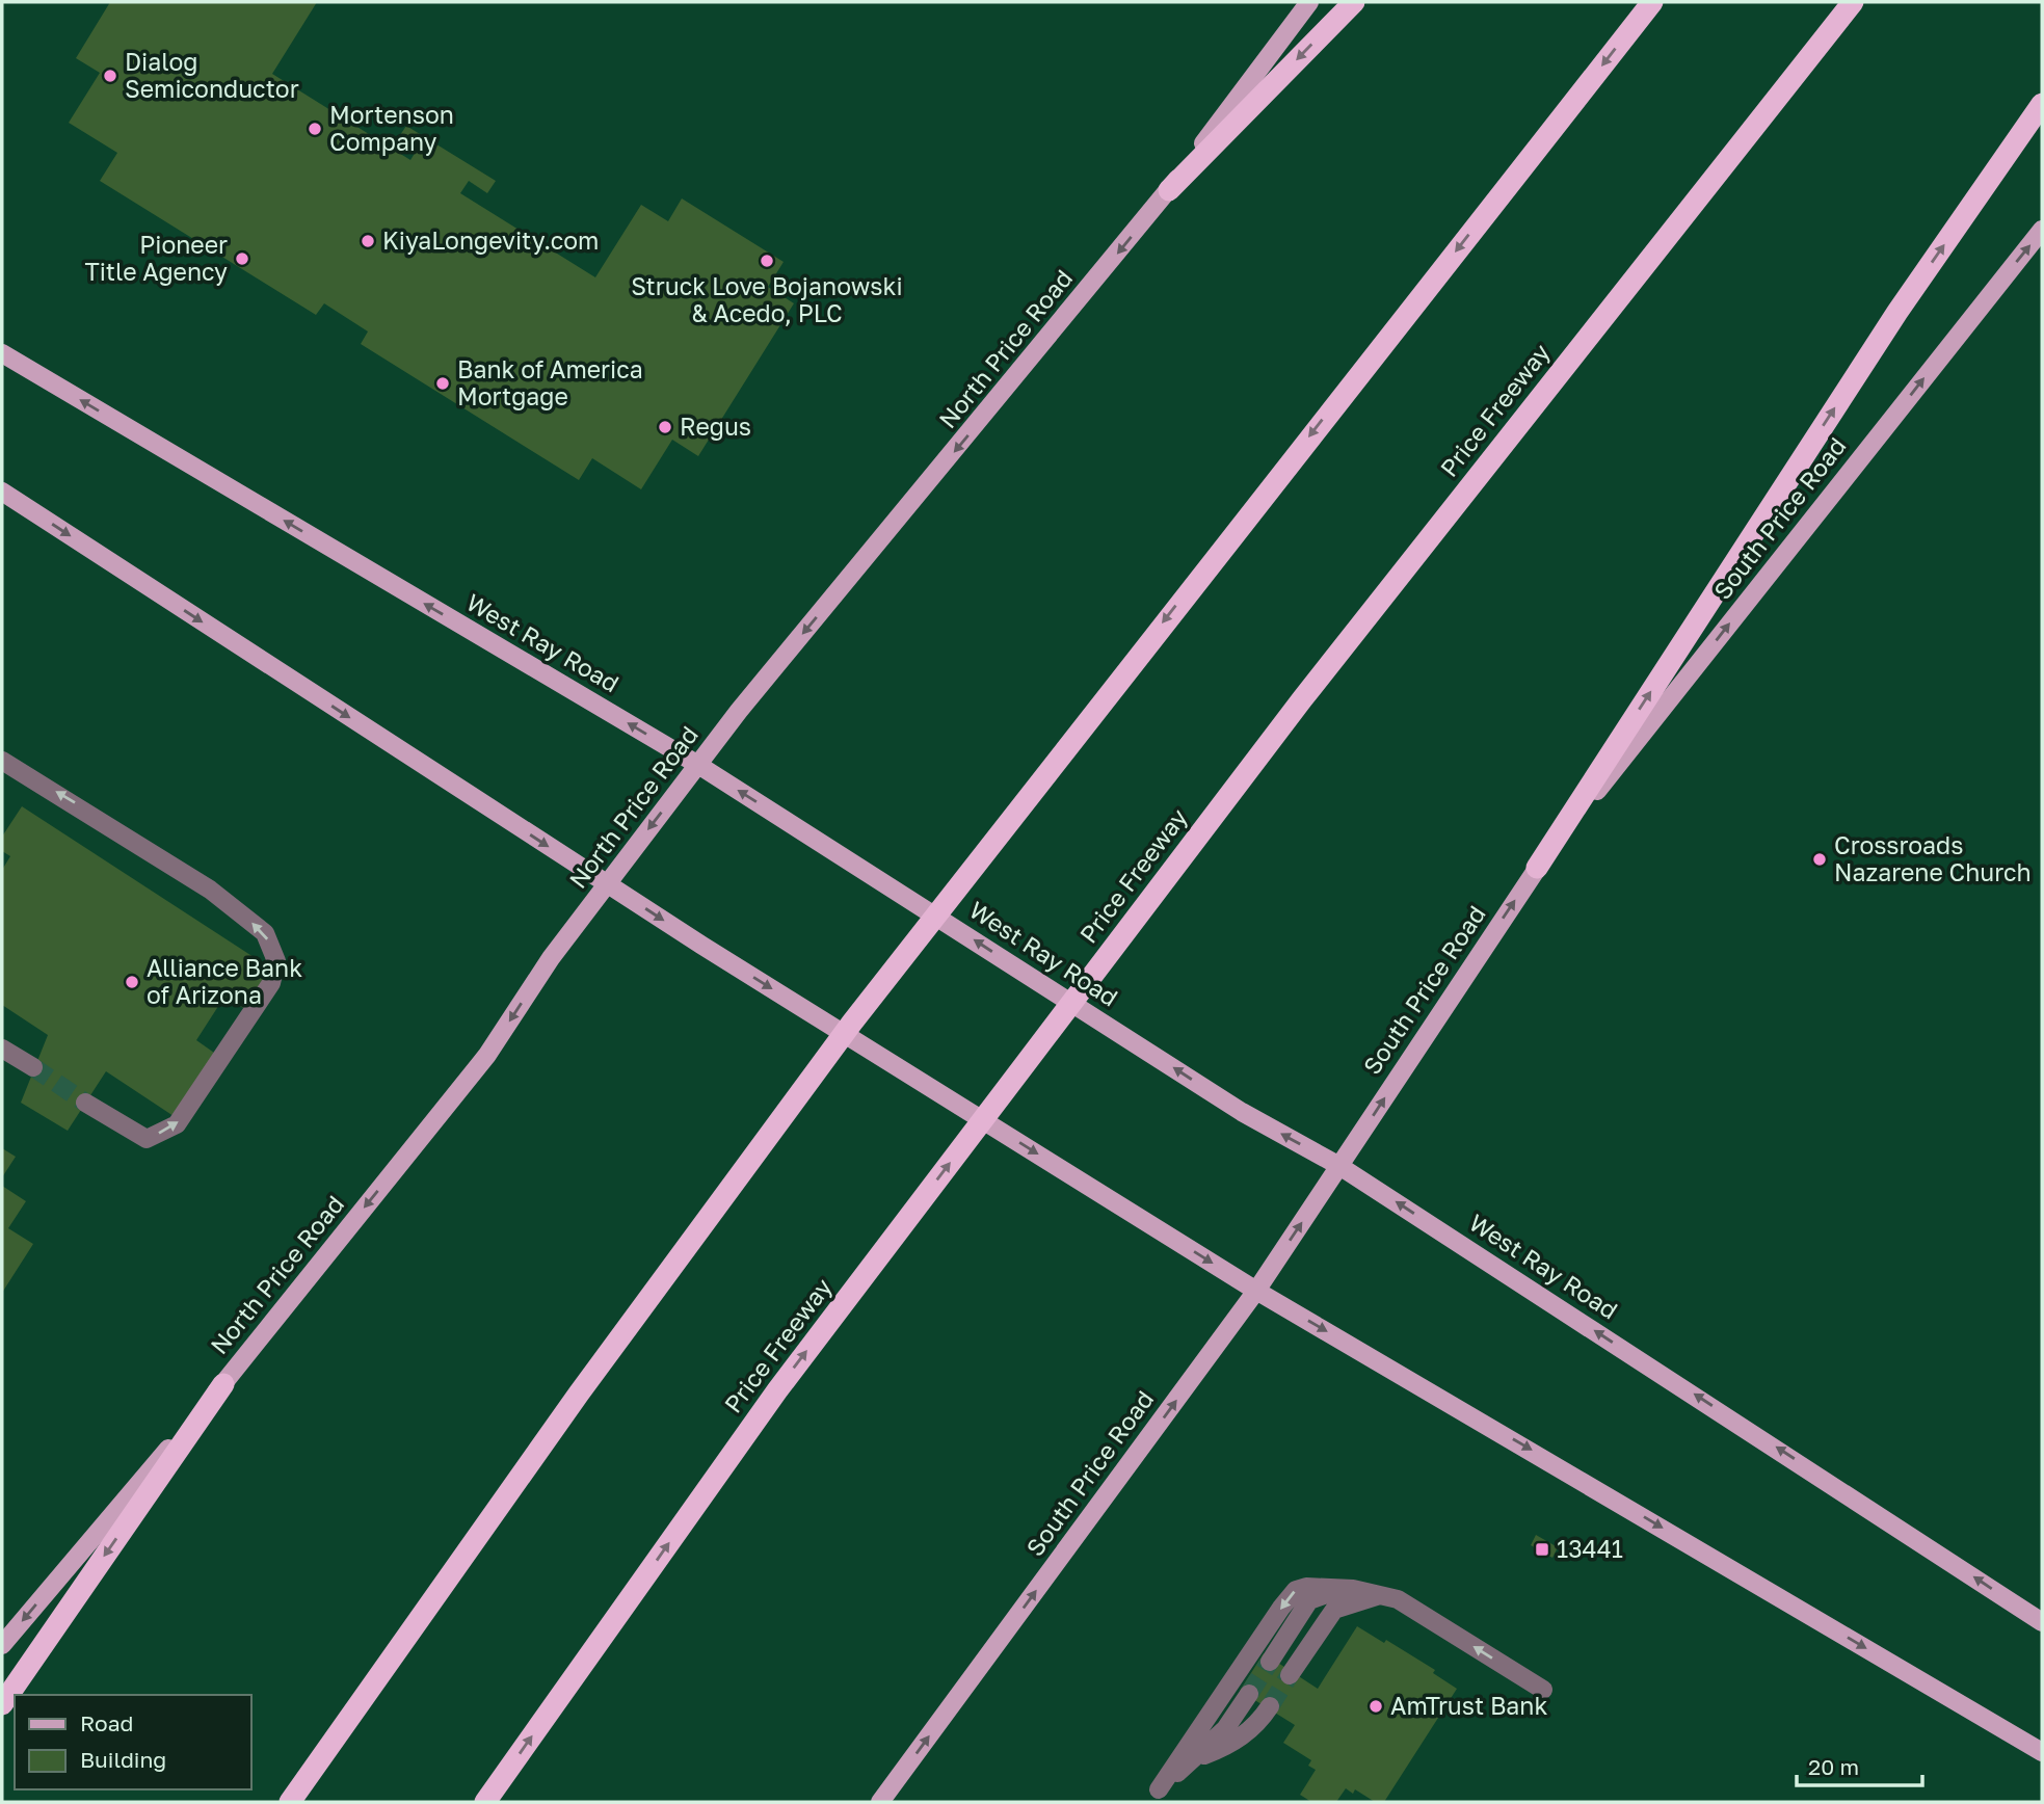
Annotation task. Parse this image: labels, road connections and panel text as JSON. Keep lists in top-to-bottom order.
{
  "streets": {
    "highway": ["Price Freeway"],
    "main road": ["North Price Road", "South Price Road", "West Ray Road"]
  },
  "crossings": [
    ["North Price Road", "West Ray Road"],
    ["South Price Road", "West Ray Road"]
  ],
  "one_way": ["North Price Road", "South Price Road"],
  "places": {
    "other": [
      "Dialog Semiconductor",
      "Mortenson Company",
      "KiyaLongevity.com",
      "Pioneer Title Agency",
      "Struck Love Bojanowski & Acedo, PLC",
      "Bank of America Mortgage",
      "Regus",
      "Crossroads Nazarene Church",
      "Alliance Bank of Arizona",
      "AmTrust Bank"
    ],
    "transit": ["13441"]
  },
  "legend": ["Road", "Building"],
  "scale_bar": "20 m"
}
